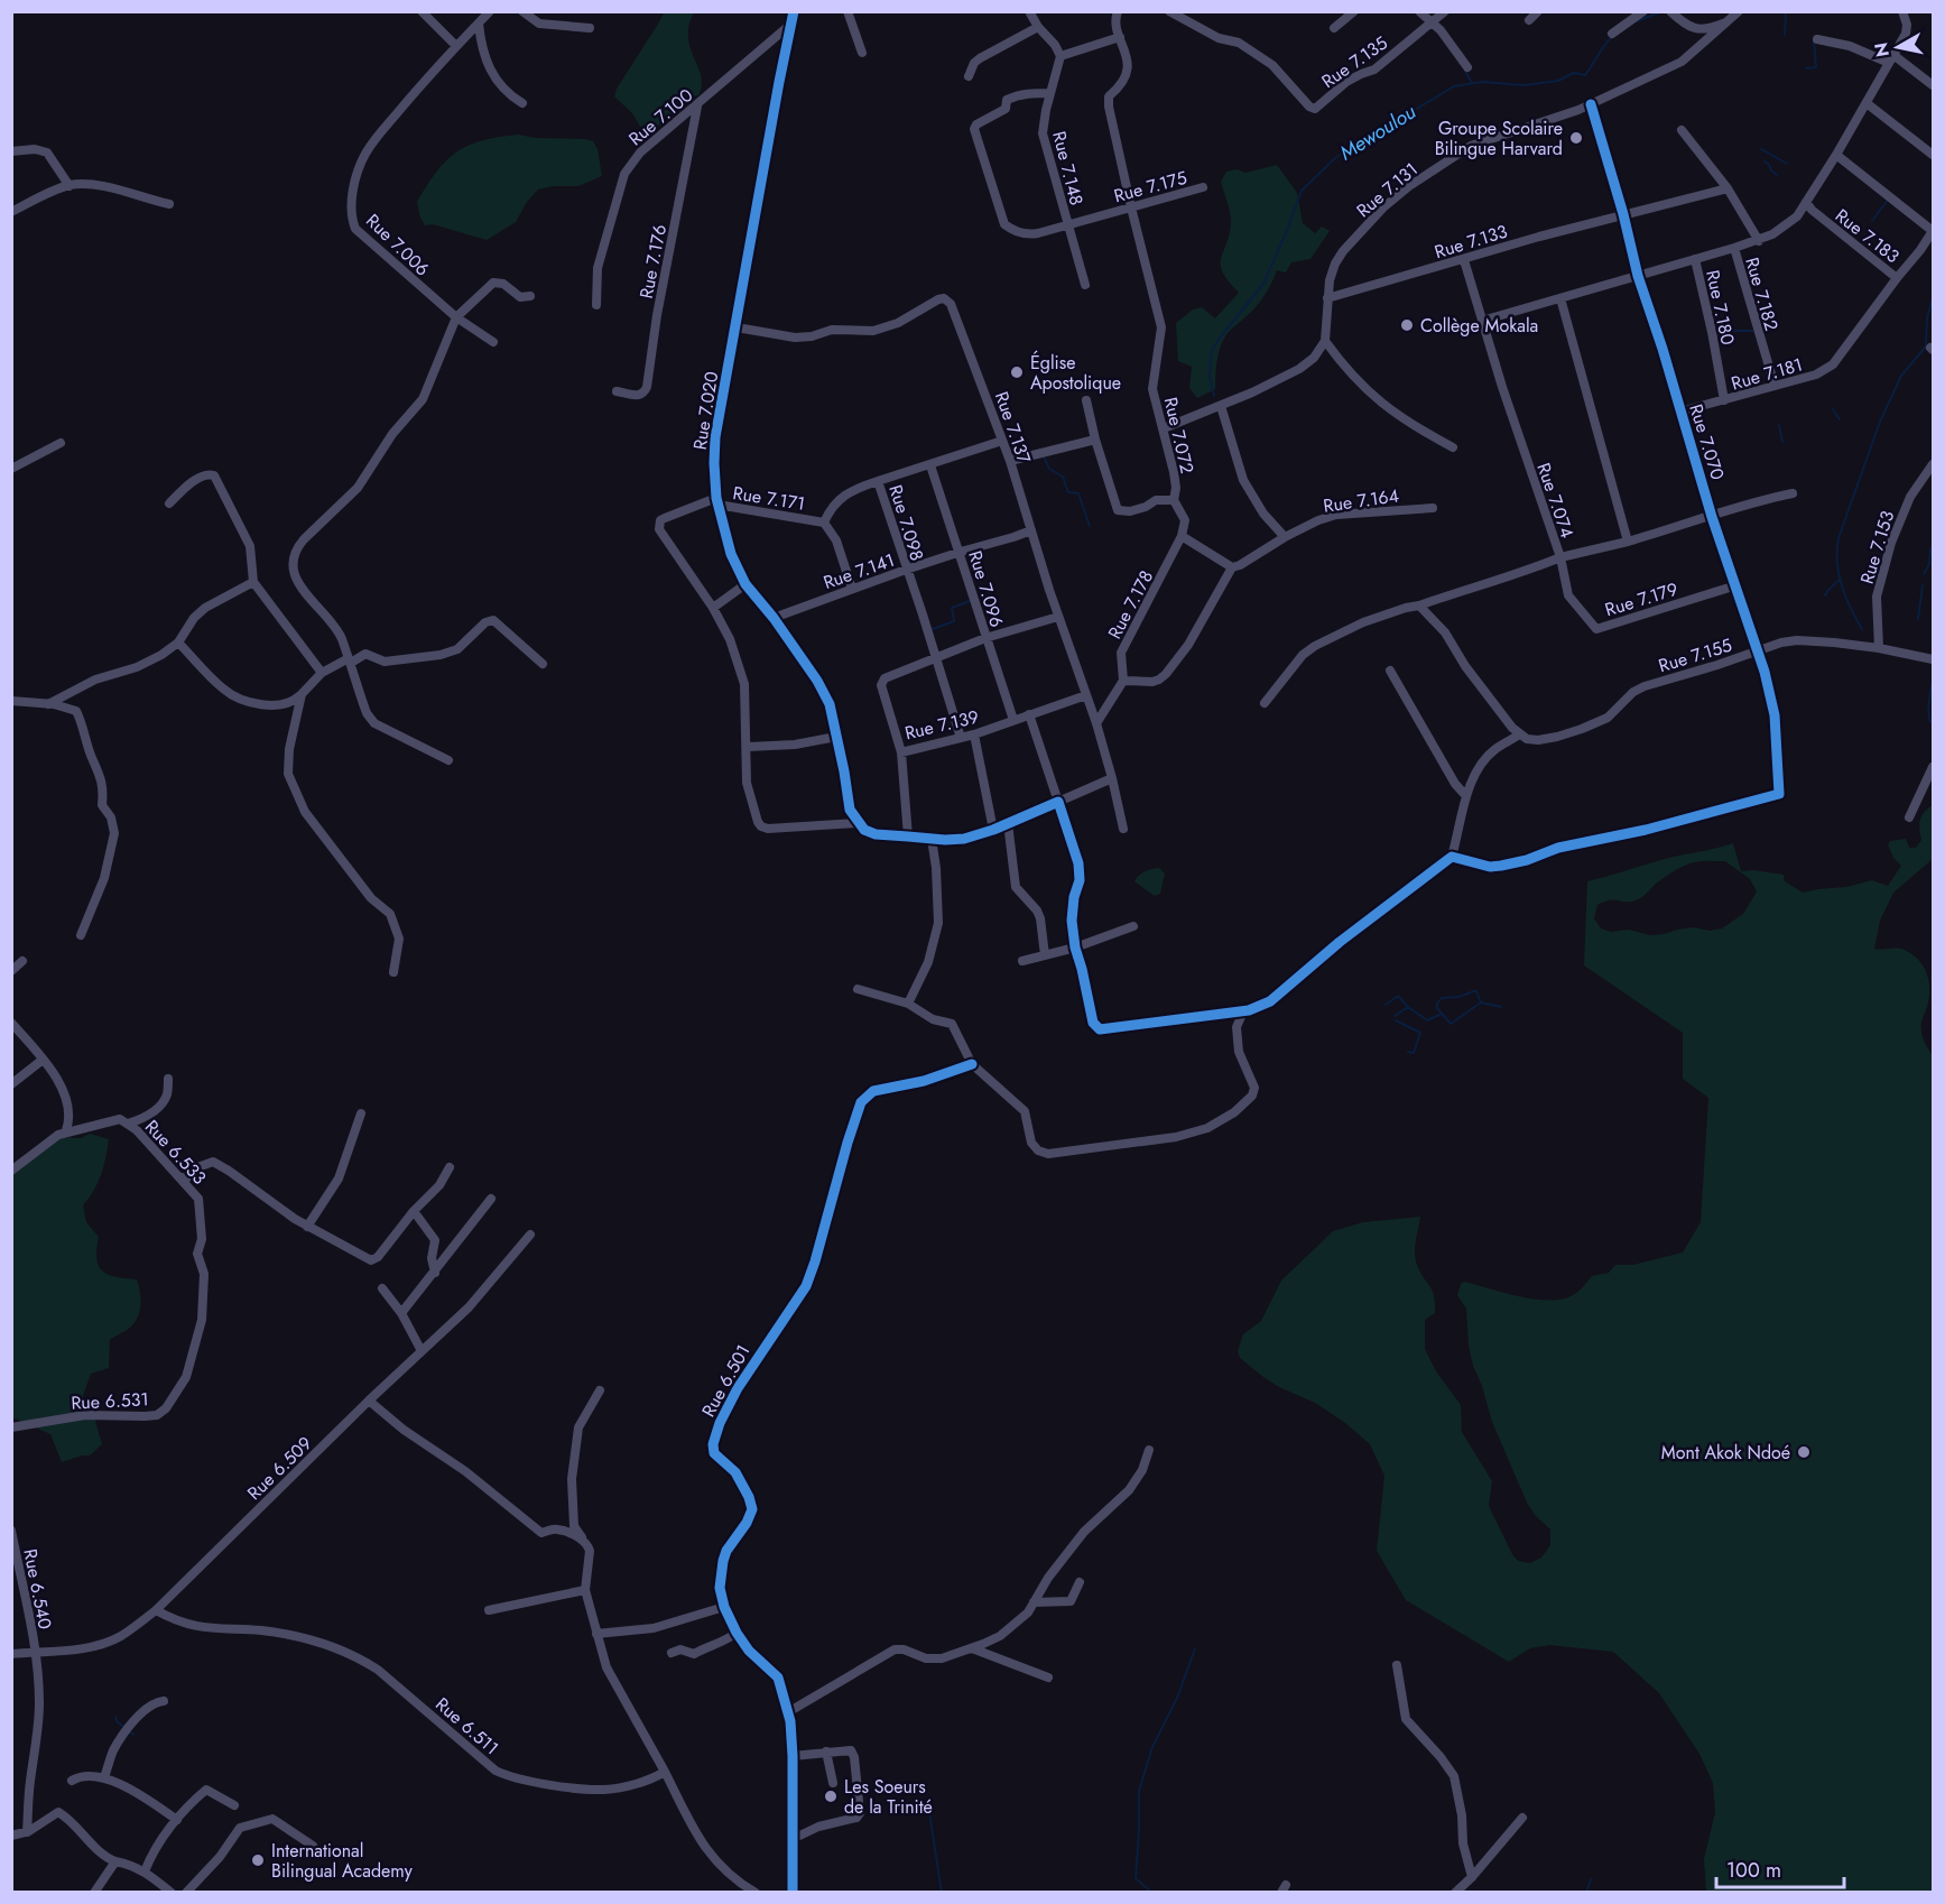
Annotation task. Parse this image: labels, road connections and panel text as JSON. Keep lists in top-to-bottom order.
{
  "streets": {
    "street": [
      "Rue 7.135",
      "Rue 7.100",
      "Rue 7.148",
      "Rue 7.175",
      "Rue 7.131",
      "Rue 7.183",
      "Rue 7.133",
      "Rue 7.006",
      "Rue 7.176",
      "Rue 7.182",
      "Rue 7.180",
      "Rue 7.181",
      "Rue 7.020",
      "Rue 7.137",
      "Rue 7.072",
      "Rue 7.070",
      "Rue 7.171",
      "Rue 7.164",
      "Rue 7.074",
      "Rue 7.098",
      "Rue 7.153",
      "Rue 7.141",
      "Rue 7.096",
      "Rue 7.179",
      "Rue 7.178",
      "Rue 7.155",
      "Rue 7.139",
      "Rue 6.533",
      "Rue 6.501",
      "Rue 6.531",
      "Rue 6.509",
      "Rue 6.540",
      "Rue 6.511"
    ]
  },
  "crossings": [
    ["Rue 7.100", "Rue 7.176"],
    ["Rue 7.100", "Rue 7.020"],
    ["Rue 7.148", "Rue 7.175"],
    ["Rue 7.175", "Rue 7.072"],
    ["Rue 7.131", "Rue 7.133"],
    ["Rue 7.131", "Rue 7.070"],
    ["Rue 7.183", "Rue 7.181"],
    ["Rue 7.133", "Rue 7.070"],
    ["Rue 7.133", "Rue 7.074"],
    ["Rue 7.182", "Rue 7.181"],
    ["Rue 7.180", "Rue 7.181"],
    ["Rue 7.181", "Rue 7.070"],
    ["Rue 7.020", "Rue 7.137"],
    ["Rue 7.020", "Rue 7.171"],
    ["Rue 7.020", "Rue 7.141"],
    ["Rue 7.137", "Rue 7.098"],
    ["Rue 7.137", "Rue 7.141"],
    ["Rue 7.137", "Rue 7.139"],
    ["Rue 7.070", "Rue 7.074"],
    ["Rue 7.070", "Rue 7.179"],
    ["Rue 7.070", "Rue 7.155"],
    ["Rue 7.171", "Rue 7.141"],
    ["Rue 7.074", "Rue 7.179"],
    ["Rue 7.098", "Rue 7.141"],
    ["Rue 7.098", "Rue 7.096"],
    ["Rue 7.098", "Rue 7.139"],
    ["Rue 7.153", "Rue 7.155"],
    ["Rue 7.141", "Rue 7.096"],
    ["Rue 7.096", "Rue 7.139"],
    ["Rue 6.533", "Rue 6.531"],
    ["Rue 6.509", "Rue 6.540"],
    ["Rue 6.509", "Rue 6.511"]
  ],
  "water": ["Mewoulou"],
  "places": [
    "Groupe Scolaire Bilingue Harvard",
    "Collège Mokala",
    "Église Apostolique",
    "Mont Akok Ndoé",
    "Les Soeurs de la Trinité",
    "International Bilingual Academy"
  ],
  "scale_bar": "100 m",
  "north": "left"
}
